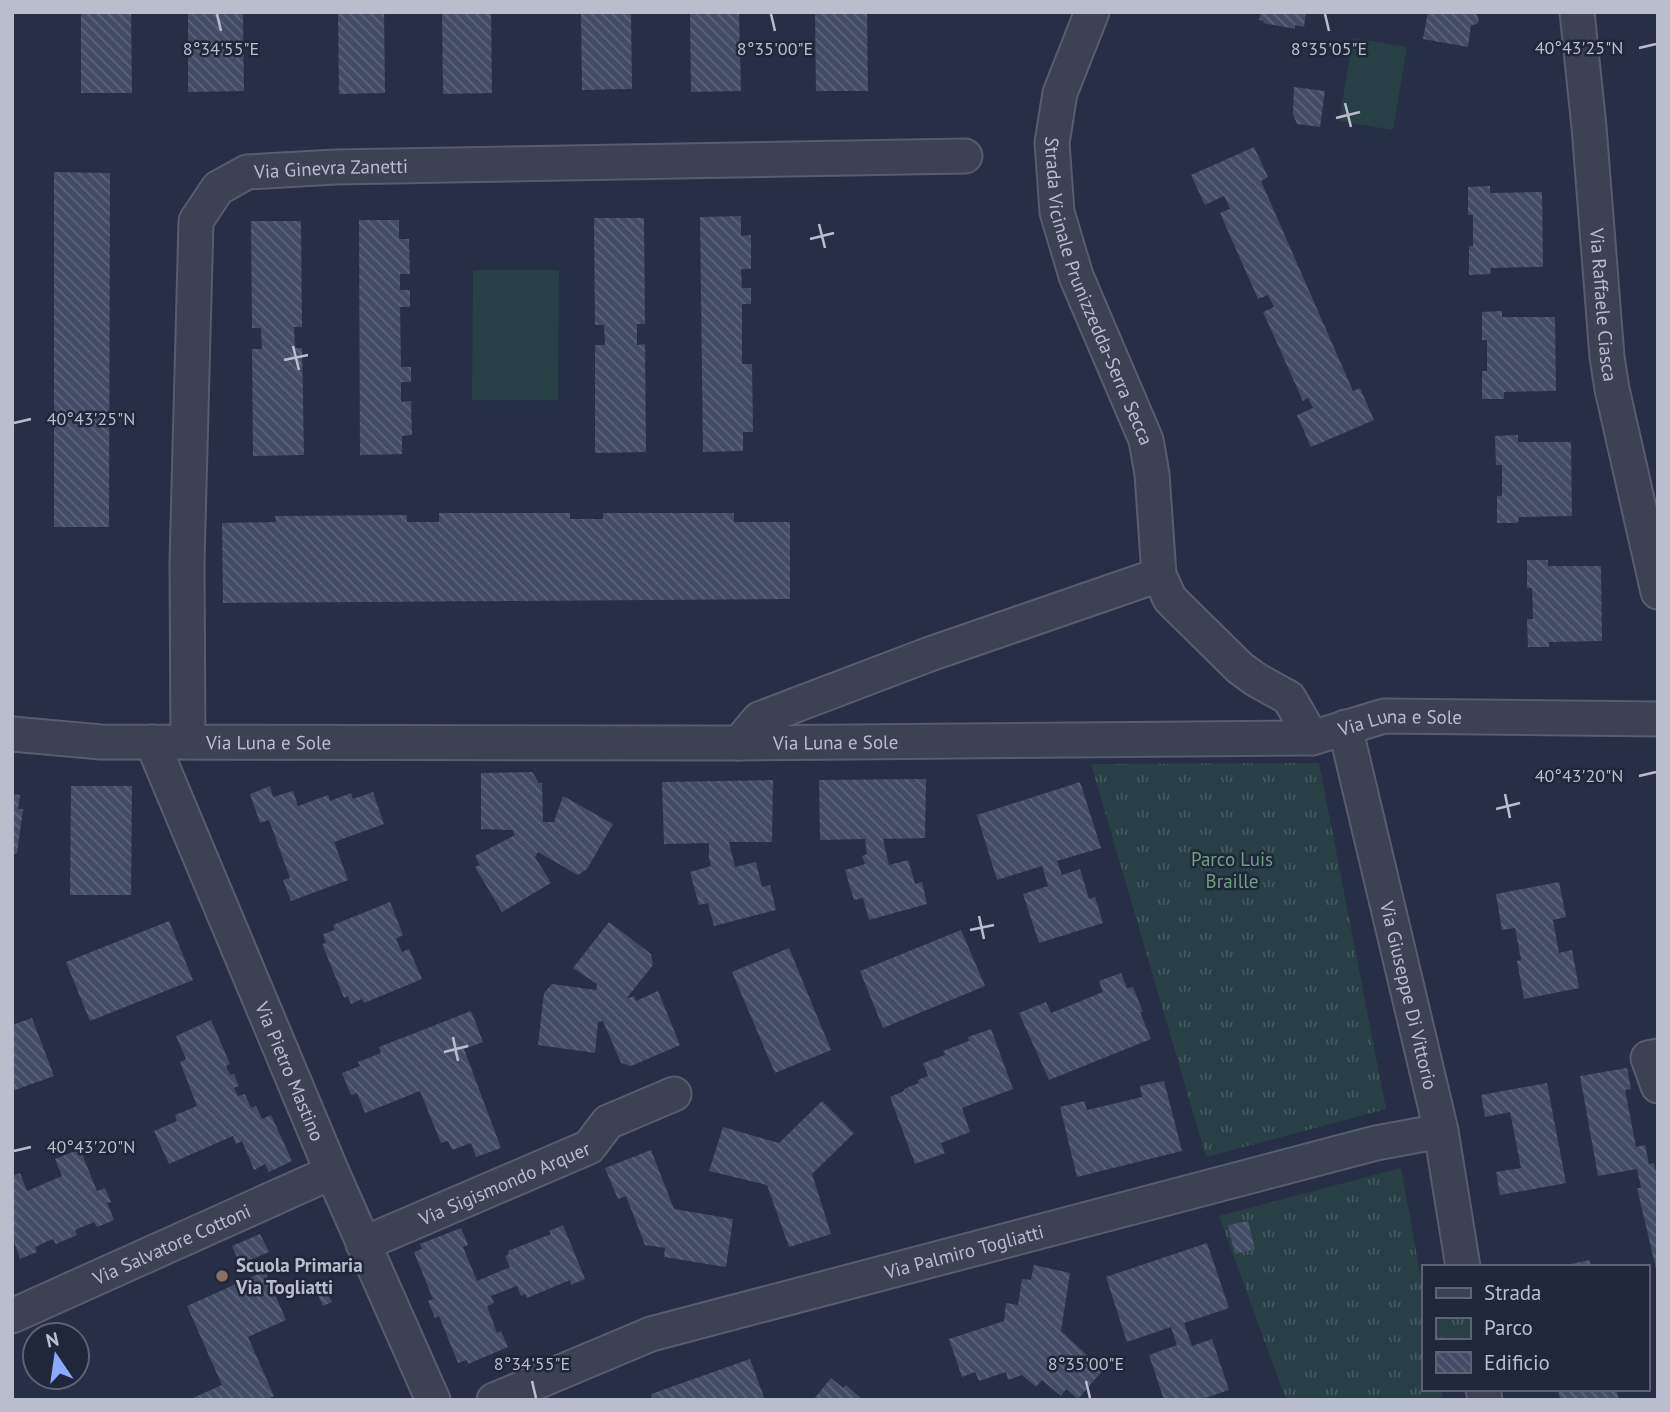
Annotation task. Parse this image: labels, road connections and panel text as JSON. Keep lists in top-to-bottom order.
{
  "streets": {
    "street": [
      "Via Ginevra Zanetti",
      "Strada Vicinale Prunizzedda-Serra Secca",
      "Via Raffaele Ciasca",
      "Via Luna e Sole",
      "Via Giuseppe Di Vittorio",
      "Via Pietro Mastino",
      "Via Sigismondo Arquer",
      "Via Salvatore Cottoni",
      "Via Palmiro Togliatti"
    ]
  },
  "crossings": [
    ["Via Ginevra Zanetti", "Via Luna e Sole"],
    ["Strada Vicinale Prunizzedda-Serra Secca", "Via Luna e Sole"],
    ["Via Luna e Sole", "Via Giuseppe Di Vittorio"],
    ["Via Luna e Sole", "Via Pietro Mastino"],
    ["Via Giuseppe Di Vittorio", "Via Palmiro Togliatti"],
    ["Via Pietro Mastino", "Via Sigismondo Arquer"],
    ["Via Pietro Mastino", "Via Salvatore Cottoni"]
  ],
  "parks": ["Parco Luis Braille"],
  "places": ["Scuola Primaria Via Togliatti"],
  "legend": ["Strada", "Parco", "Edificio"],
  "north": "top",
  "coordinates": [
    "40°43'25\"N",
    "8°34'55\"E",
    "8°35'00\"E",
    "8°35'05\"E",
    "40°43'20\"N"
  ]
}
